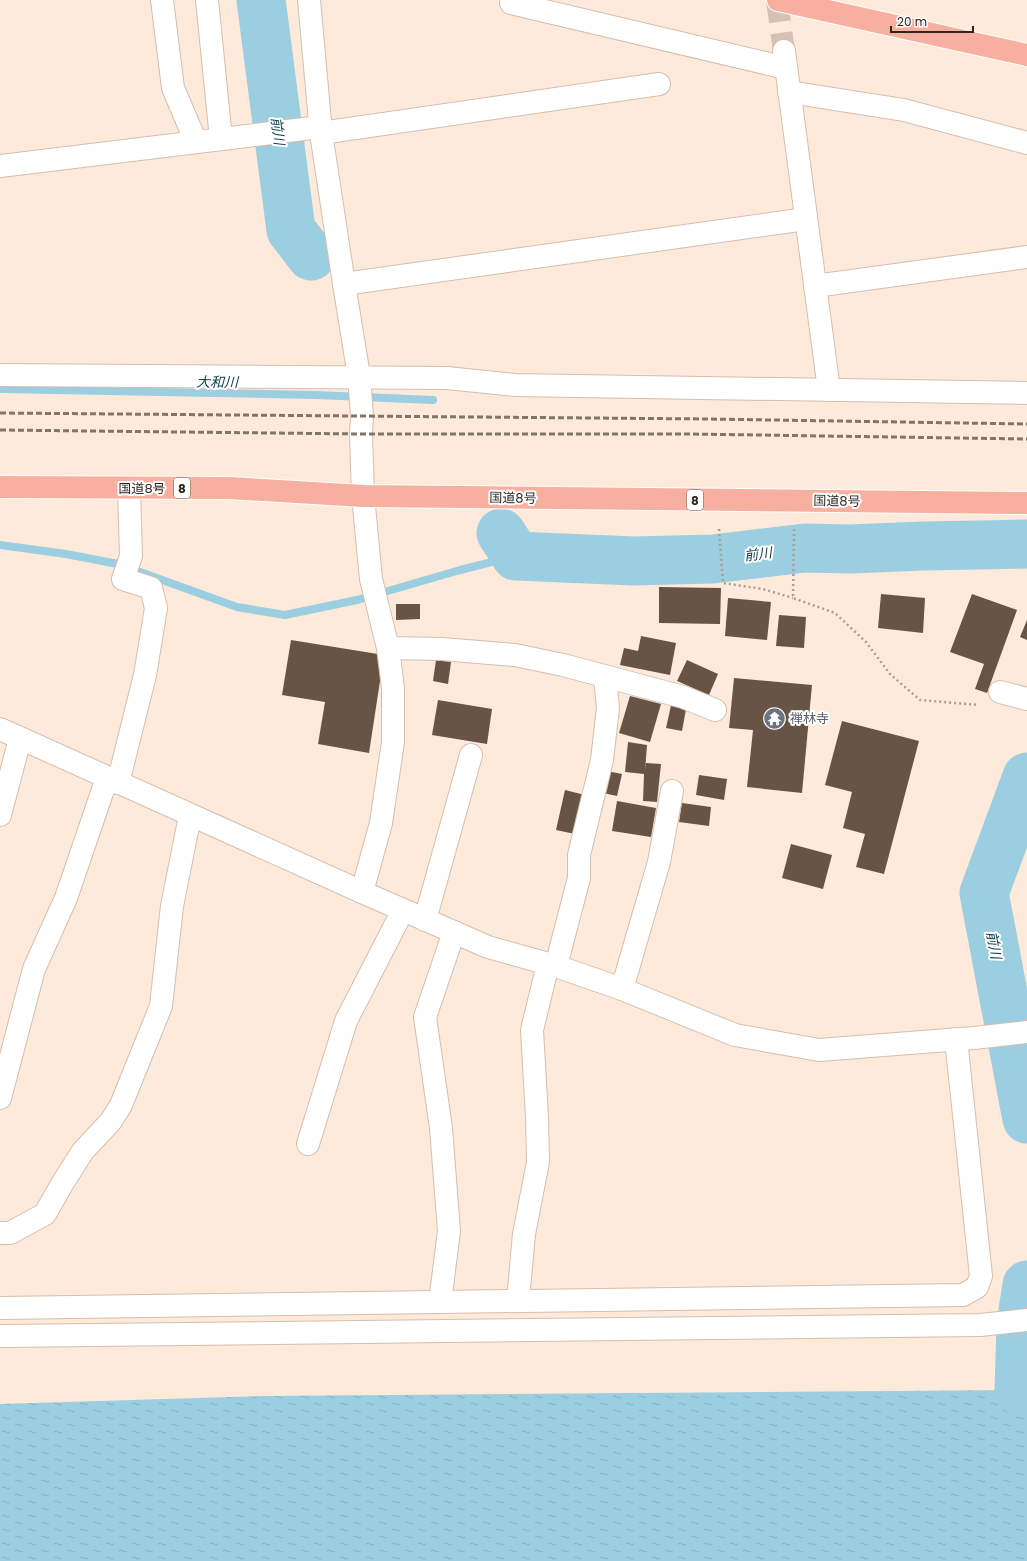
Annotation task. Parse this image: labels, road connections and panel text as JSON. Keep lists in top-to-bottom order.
{
  "streets": {
    "highway": ["国道8号", "8"]
  },
  "water": ["前川", "大和川"],
  "places": {
    "temple": ["禅林寺"]
  },
  "scale_bar": "20 m"
}
